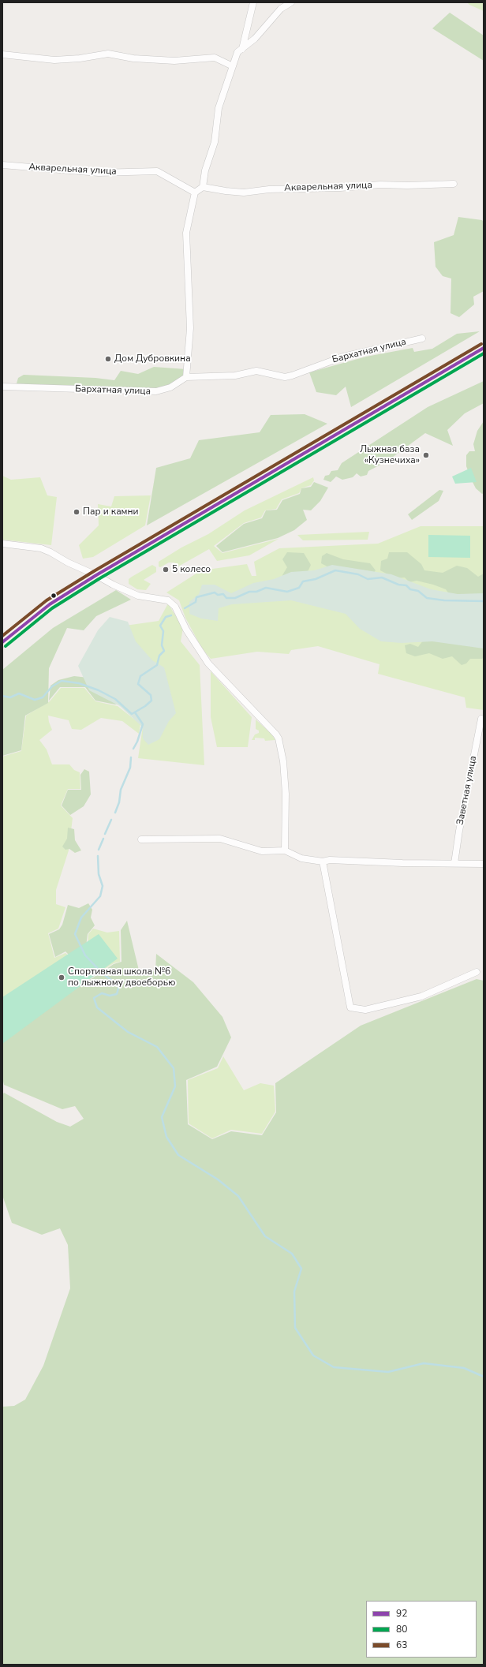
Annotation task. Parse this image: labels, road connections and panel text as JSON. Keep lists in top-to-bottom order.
{
  "streets": {
    "street": ["Акварельная улица", "Бархатная улица", "Заветная улица"]
  },
  "places": [
    "Дом Дубровкина",
    "Лыжная база «Кузнечиха»",
    "Пар и камни",
    "5 колесо",
    "Спортивная школа №6 по лыжному двоеборью"
  ],
  "lines": ["transit line 63", "transit line 92", "transit line 80"],
  "legend": ["92", "80", "63"]
}
